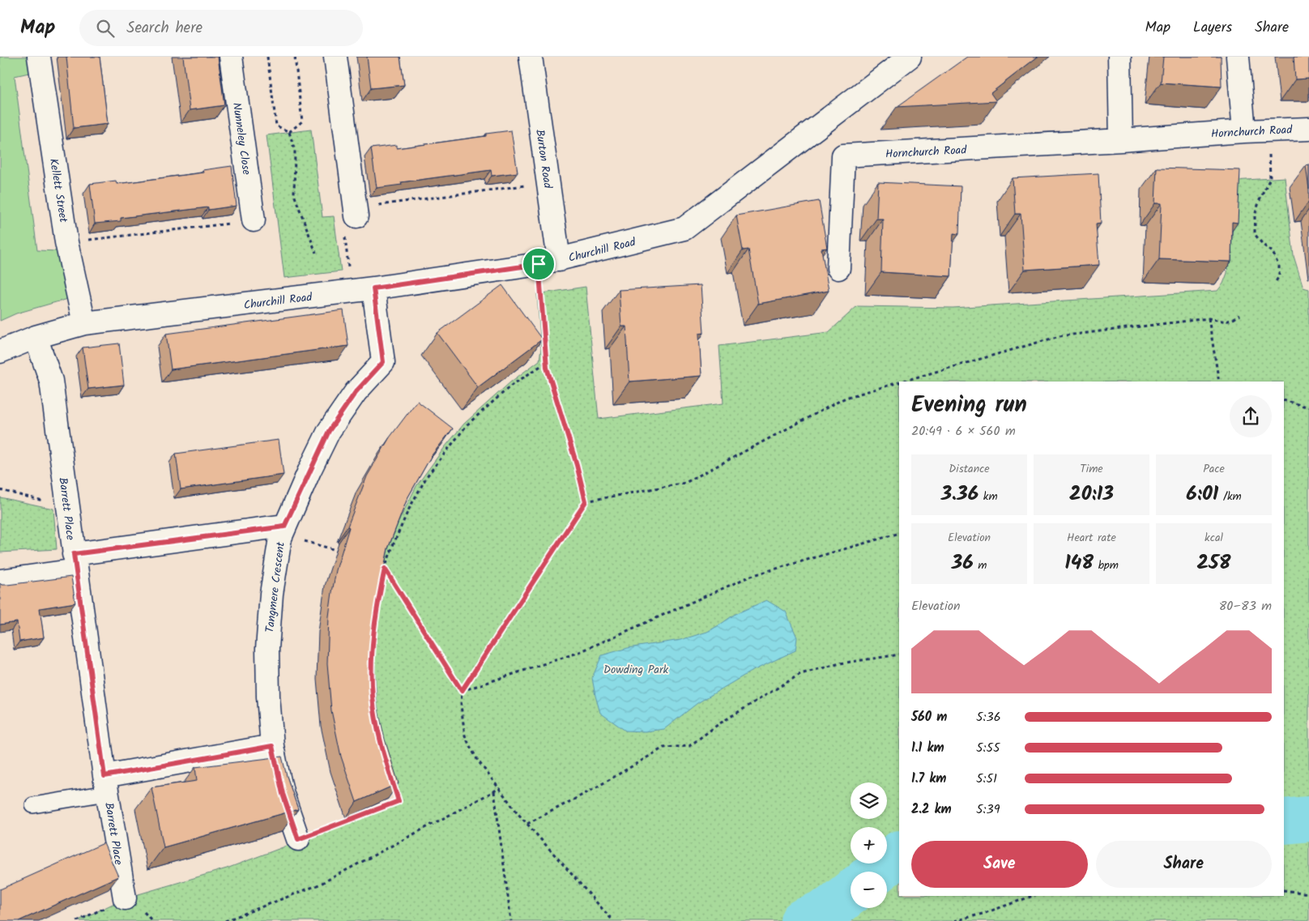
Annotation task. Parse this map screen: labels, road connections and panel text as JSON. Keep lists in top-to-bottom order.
{
  "streets": {
    "street": [
      "Hornchurch Road",
      "Nunneley Close",
      "Burton Road",
      "Kellett Street",
      "Churchill Road",
      "Barrett Place",
      "Tangmere Crescent"
    ]
  },
  "crossings": [
    ["Burton Road", "Churchill Road"],
    ["Kellett Street", "Churchill Road"],
    ["Churchill Road", "Barrett Place"],
    ["Churchill Road", "Tangmere Crescent"]
  ],
  "parks": ["Dowding Park"],
  "page": {
    "header": "Map",
    "search": "Search here",
    "nav": ["Map", "Layers", "Share"],
    "heading": ["Evening run", "20:49 · 6 × 560 m"],
    "stats": [
      ["Distance", "3.36 km"],
      ["Time", "20:13"],
      ["Pace", "6:01 /km"],
      ["Elevation", "36 m"],
      ["Heart rate", "148 bpm"],
      ["kcal", "258"]
    ],
    "chart": ["Elevation", "80–83 m"],
    "list": [
      {
        "name": "560 m",
        "note": "5:36"
      },
      {
        "name": "1.1 km",
        "note": "5:55"
      },
      {
        "name": "1.7 km",
        "note": "5:51"
      },
      {
        "name": "2.2 km",
        "note": "5:39"
      }
    ],
    "map_buttons": ["+", "−"],
    "buttons": ["Save", "Share"]
  }
}
